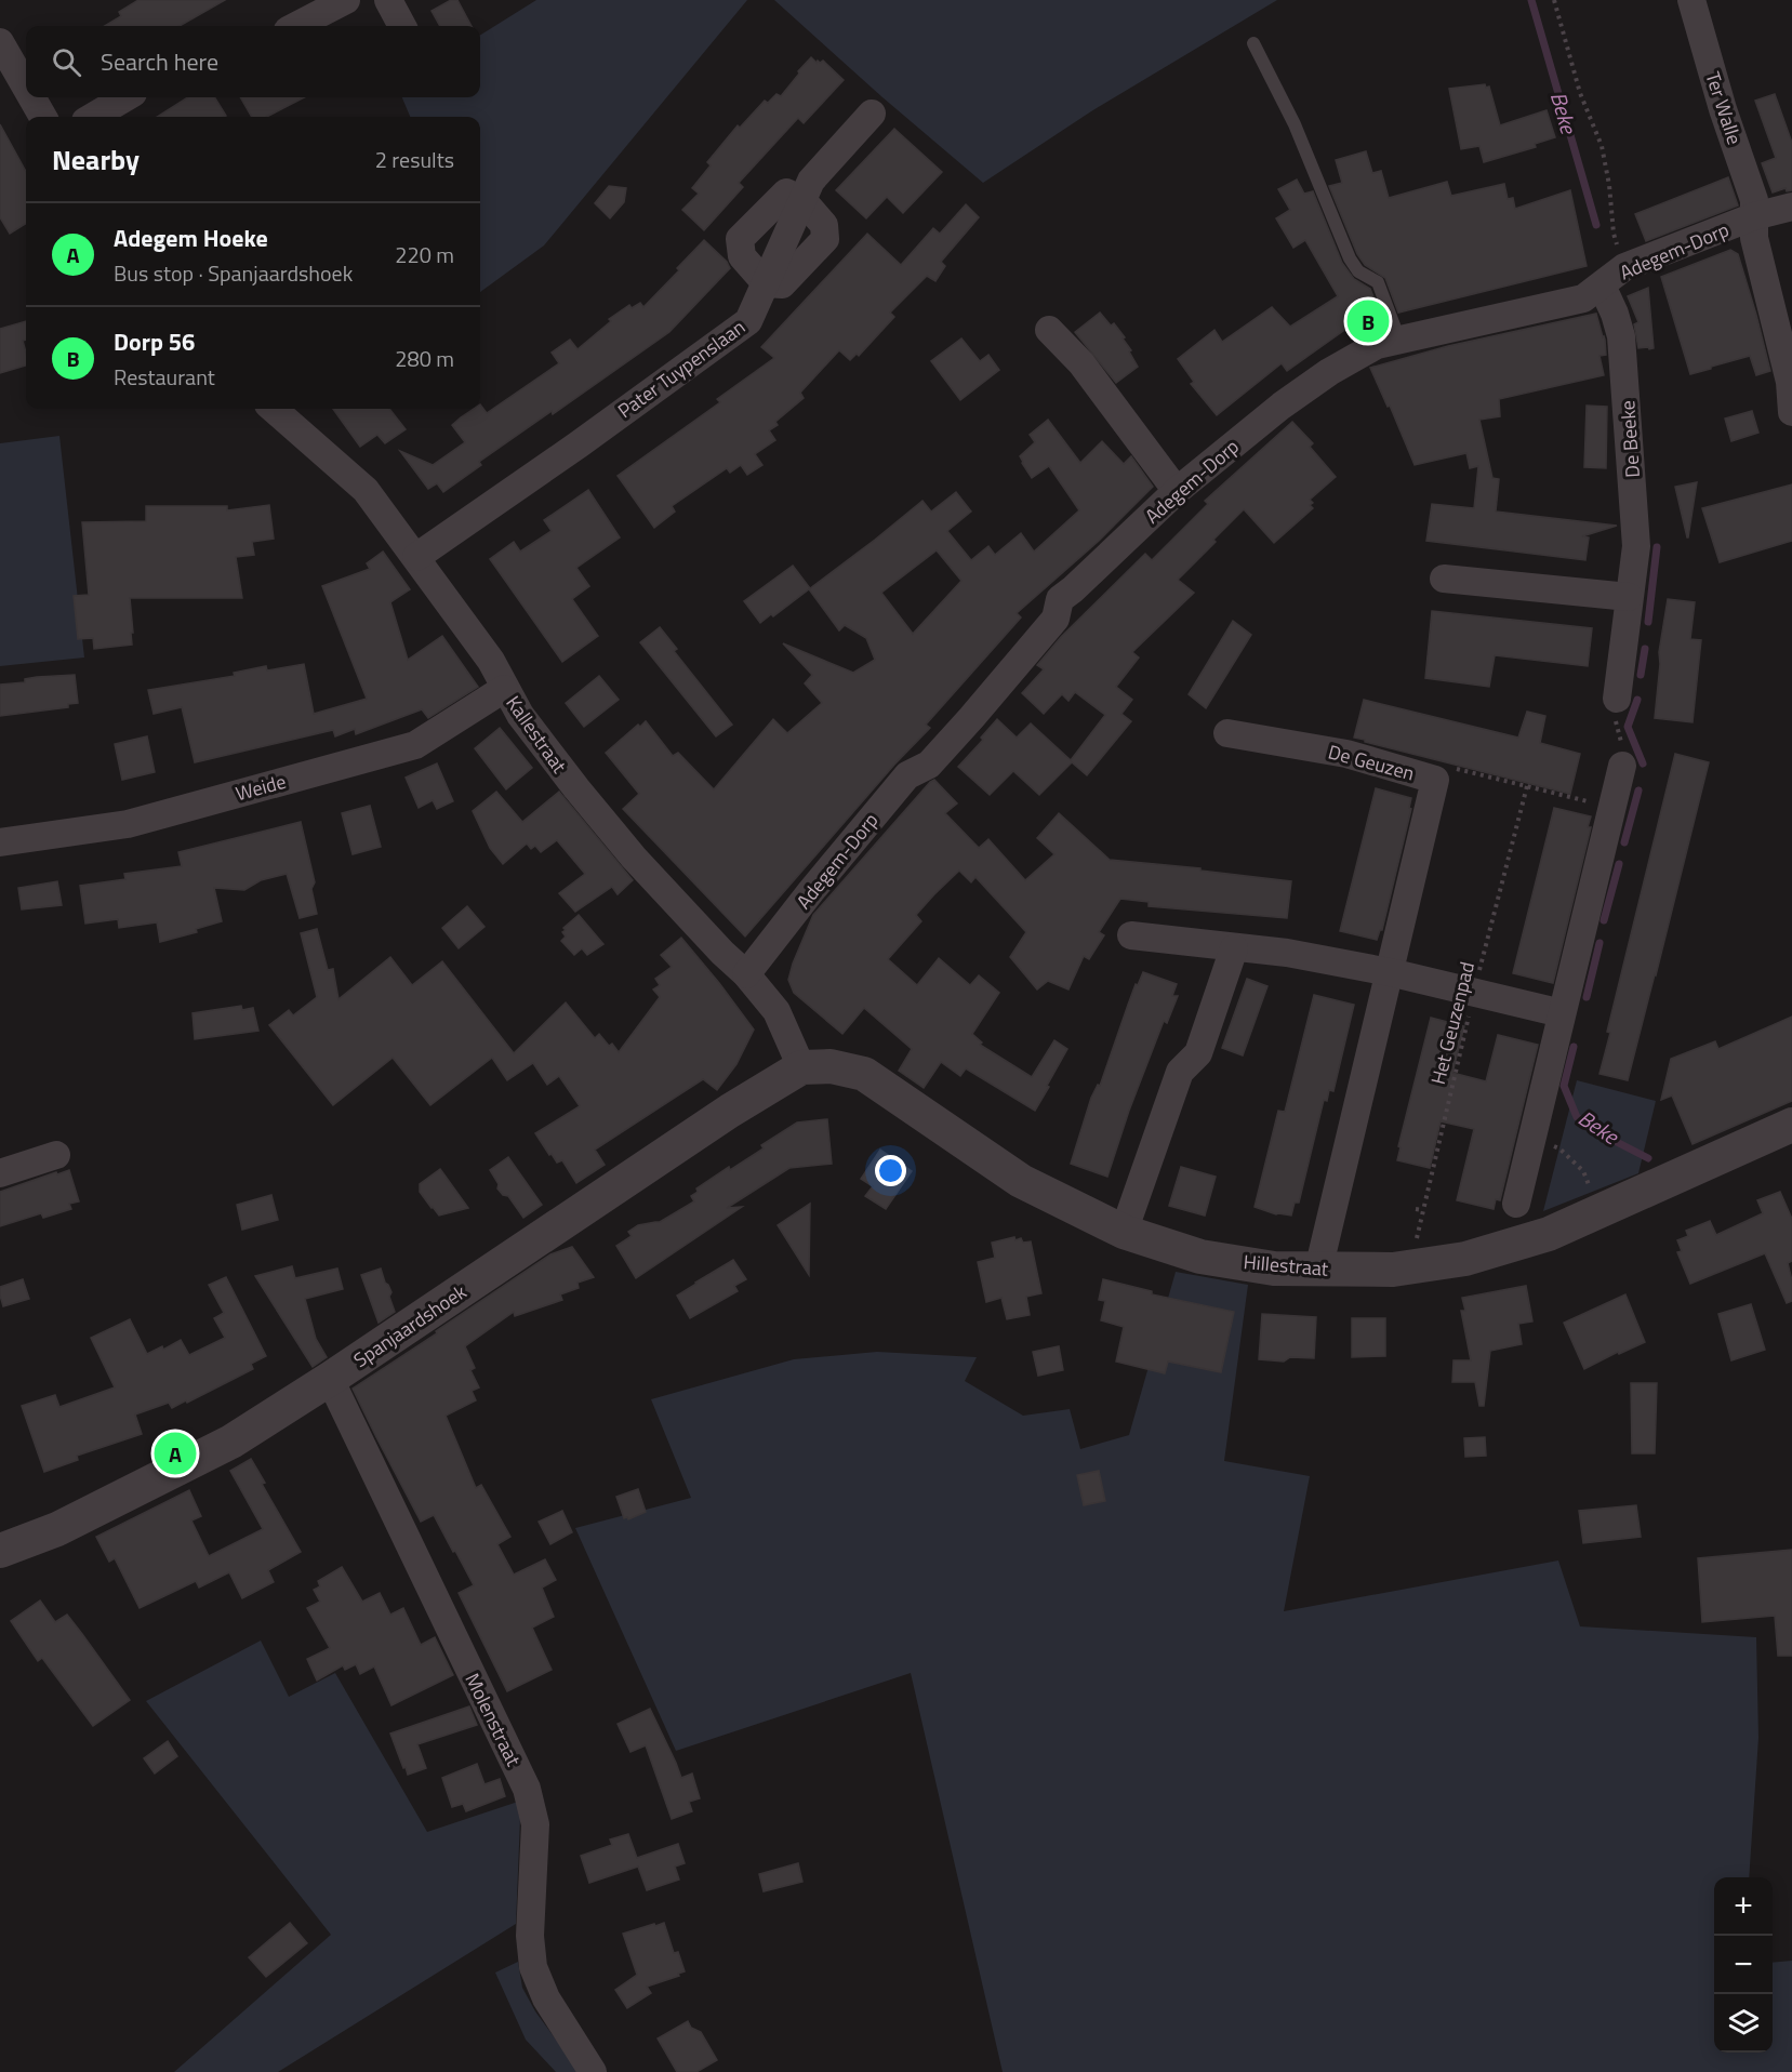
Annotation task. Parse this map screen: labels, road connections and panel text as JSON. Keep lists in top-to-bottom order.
{
  "streets": {
    "street": [
      "Ter Walle",
      "Adegem-Dorp",
      "Pater Tuypenslaan",
      "De Beeke",
      "Kallestraat",
      "De Geuzen",
      "Weide",
      "Hillestraat",
      "Spanjaardshoek",
      "Molenstraat"
    ],
    "path": ["Het Geuzenpad"]
  },
  "crossings": [
    ["Ter Walle", "Adegem-Dorp"],
    ["Adegem-Dorp", "De Beeke"],
    ["Adegem-Dorp", "Kallestraat"],
    ["Pater Tuypenslaan", "Kallestraat"],
    ["Kallestraat", "Weide"],
    ["Kallestraat", "Hillestraat"],
    ["Kallestraat", "Spanjaardshoek"],
    ["De Geuzen", "Hillestraat"],
    ["Het Geuzenpad", "Hillestraat"],
    ["Hillestraat", "Spanjaardshoek"],
    ["Spanjaardshoek", "Molenstraat"]
  ],
  "water": ["Beke"],
  "page": {
    "search": "Search here",
    "heading": ["Nearby", "2 results"],
    "list": [
      {
        "mark": "A",
        "name": "Adegem Hoeke",
        "note": "Bus stop · Spanjaardshoek",
        "value": "220 m"
      },
      {
        "mark": "B",
        "name": "Dorp 56",
        "note": "Restaurant",
        "value": "280 m"
      }
    ],
    "pins": ["B", "A"],
    "map_buttons": ["+", "−"]
  }
}
